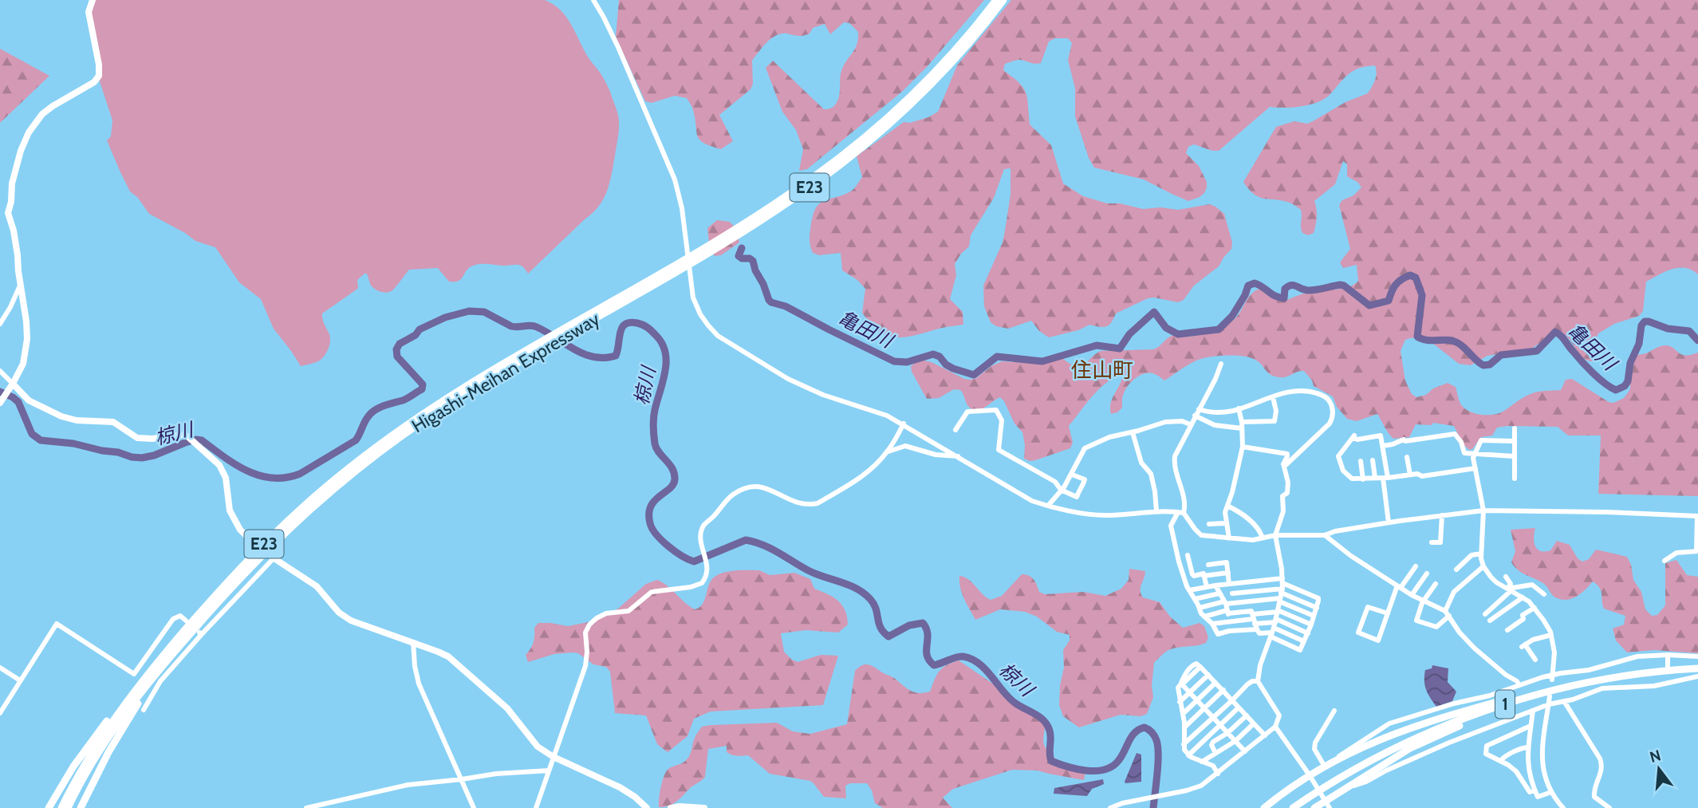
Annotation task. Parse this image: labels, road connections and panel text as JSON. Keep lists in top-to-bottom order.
{
  "streets": {
    "highway": ["E23", "Higashi-Meihan Expressway", "1"]
  },
  "districts": ["住山町"],
  "water": ["亀田川", "椋川"],
  "north": "top"
}
